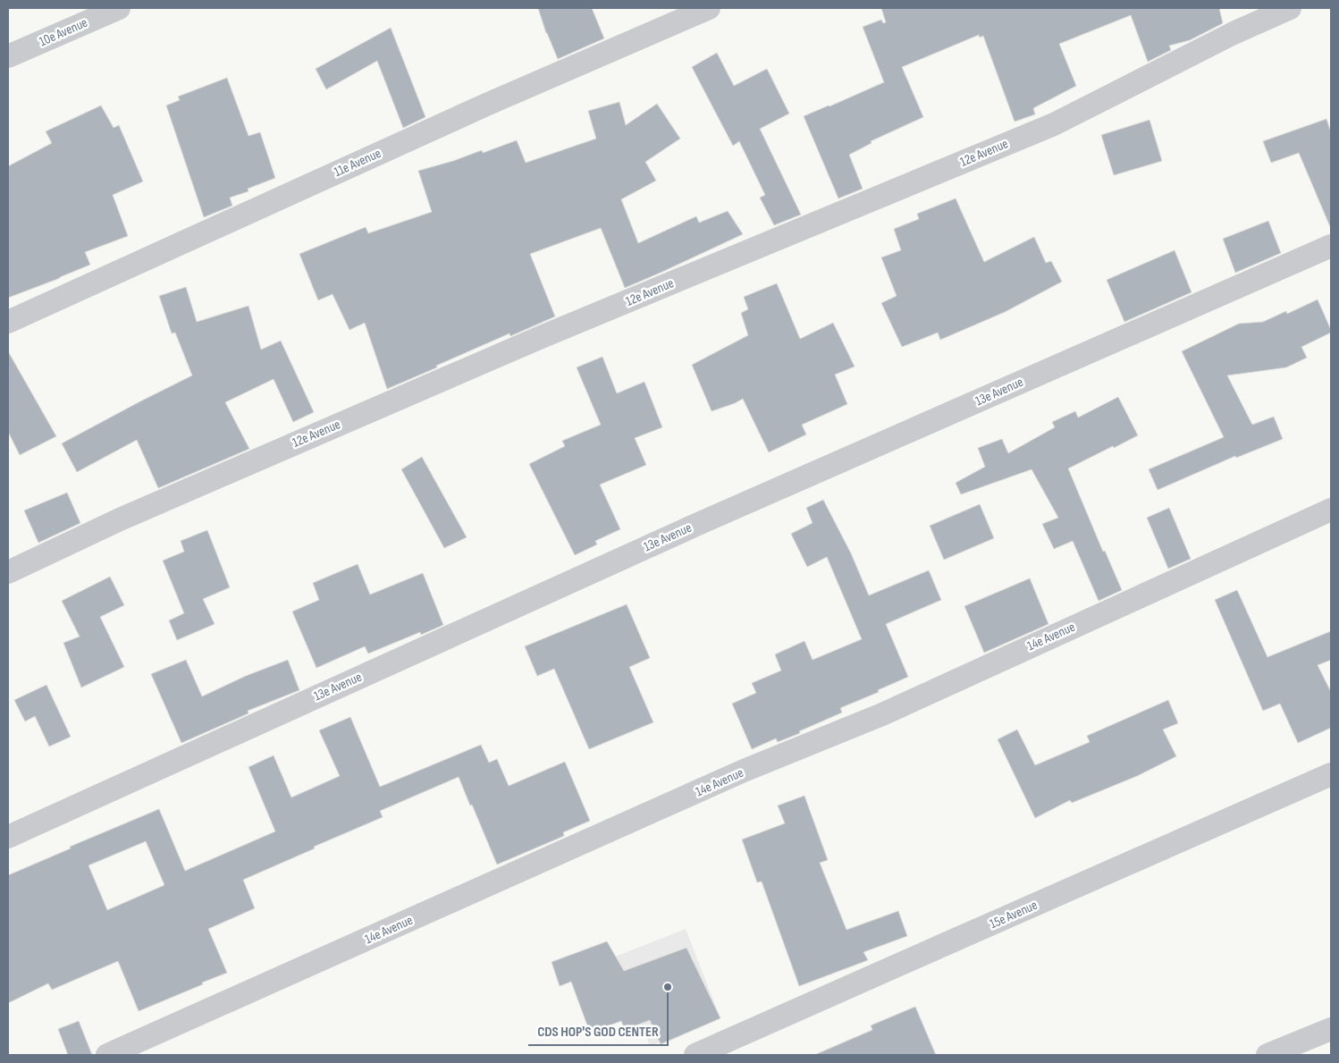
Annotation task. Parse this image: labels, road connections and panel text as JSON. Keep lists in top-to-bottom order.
{
  "streets": {
    "street": [
      "10e Avenue",
      "12e Avenue",
      "11e Avenue",
      "13e Avenue",
      "14e Avenue",
      "15e Avenue"
    ]
  },
  "places": ["CDS HOP'S GOD CENTER"]
}
